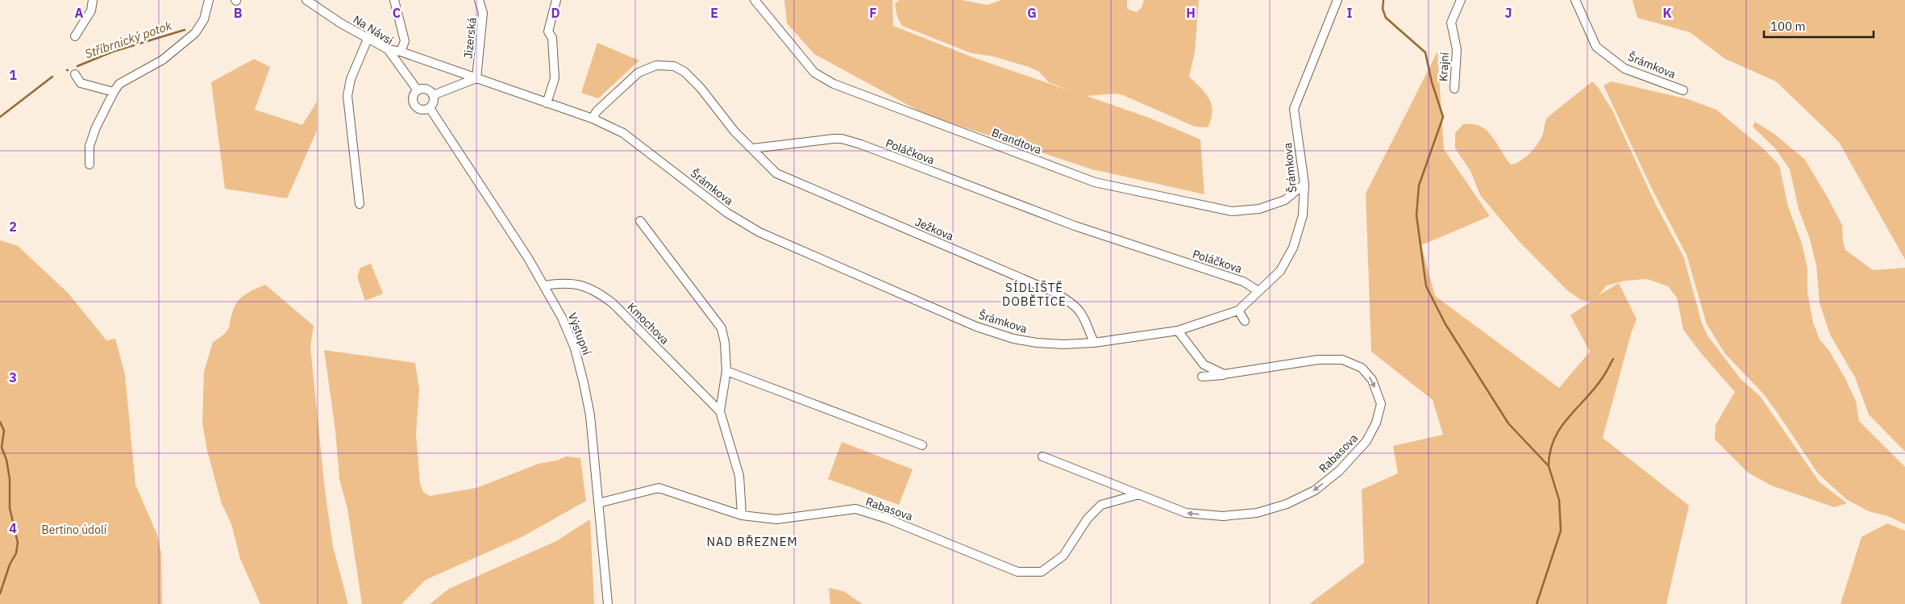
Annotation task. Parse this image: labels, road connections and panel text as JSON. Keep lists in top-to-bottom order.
{
  "streets": {
    "street": [
      "Na Návsi",
      "Jizerská",
      "Šrámkova",
      "Krajní",
      "Brandtova",
      "Poláčkova",
      "Ježkova",
      "Kmochova",
      "Výstupní",
      "Rabasova"
    ]
  },
  "crossings": [
    ["Na Návsi", "Šrámkova"],
    ["Na Návsi", "Výstupní"],
    ["Jizerská", "Šrámkova"],
    ["Šrámkova", "Brandtova"],
    ["Šrámkova", "Poláčkova"],
    ["Šrámkova", "Ježkova"],
    ["Poláčkova", "Ježkova"],
    ["Kmochova", "Výstupní"],
    ["Kmochova", "Rabasova"],
    ["Výstupní", "Rabasova"]
  ],
  "districts": ["SÍDLIŠTĚ DOBĚTICE", "NAD BŘEZNEM"],
  "water": ["Stříbrnický potok"],
  "parks": ["Bertino údolí"],
  "scale_bar": "100 m",
  "grid": {
    "columns": [
      "A",
      "B",
      "C",
      "D",
      "E",
      "F",
      "G",
      "H",
      "I",
      "J",
      "K"
    ],
    "rows": [
      "1",
      "2",
      "3",
      "4"
    ]
  }
}
